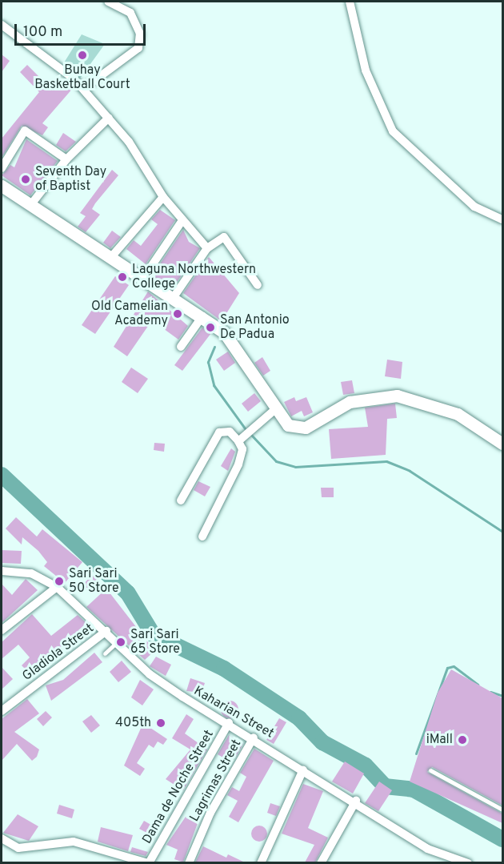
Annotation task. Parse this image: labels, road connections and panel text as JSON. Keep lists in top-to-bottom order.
{
  "streets": {
    "street": [
      "Gladiola Street",
      "Kaharian Street",
      "Lagrimas Street",
      "Dama de Noche Street"
    ]
  },
  "crossings": [
    ["Gladiola Street", "Kaharian Street"],
    ["Kaharian Street", "Lagrimas Street"],
    ["Kaharian Street", "Dama de Noche Street"]
  ],
  "places": [
    "Buhay Basketball Court",
    "Seventh Day of Baptist",
    "Laguna Northwestern College",
    "Old Camelian Academy",
    "San Antonio De Padua",
    "Sari Sari 50 Store",
    "Sari Sari 65 Store",
    "405th",
    "iMall"
  ],
  "scale_bar": "100 m"
}
